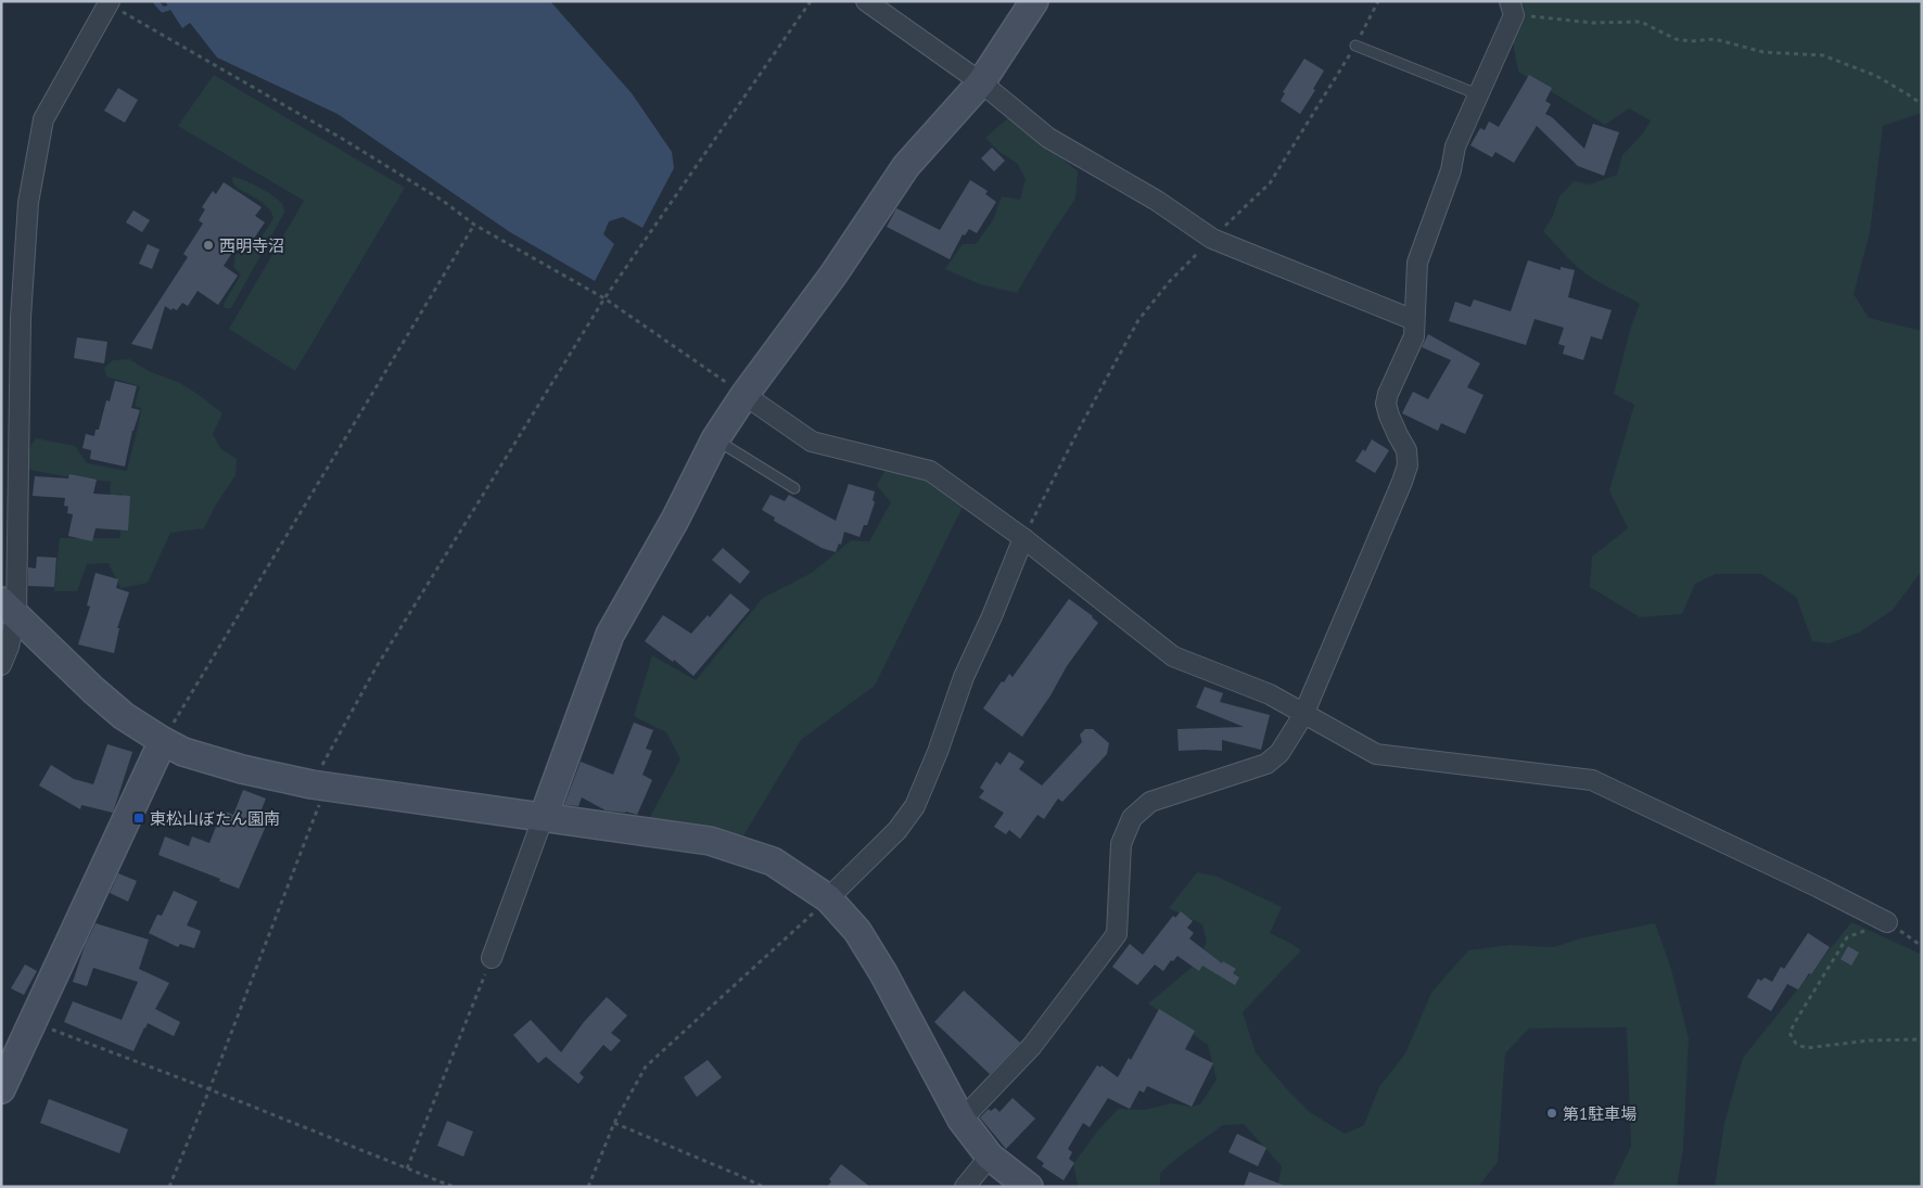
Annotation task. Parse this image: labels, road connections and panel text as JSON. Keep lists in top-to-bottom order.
{
  "places": {
    "other": ["西明寺沼", "第1駐車場"],
    "transit": ["東松山ぼたん園南"]
  }
}
